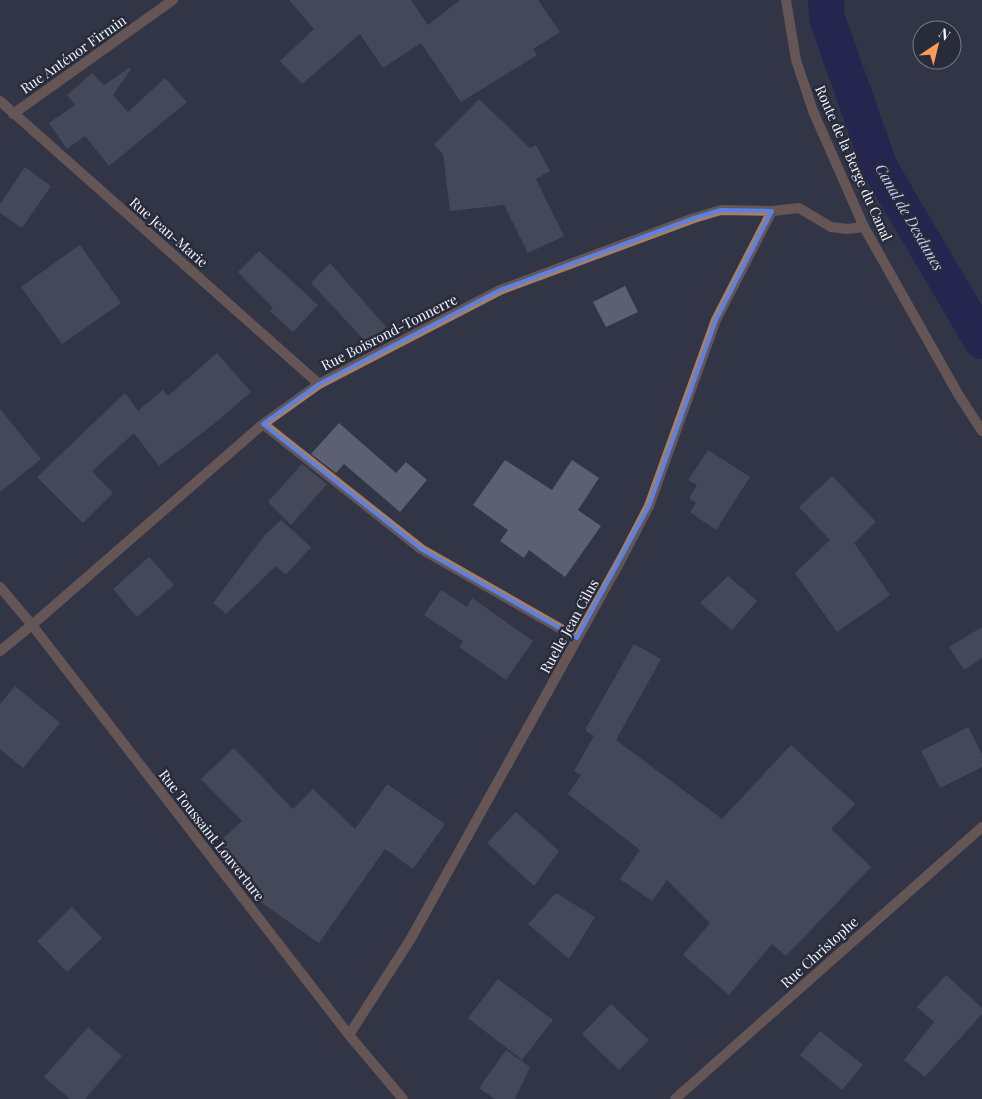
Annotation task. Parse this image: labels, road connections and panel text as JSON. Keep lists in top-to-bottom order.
{
  "streets": {
    "street": [
      "Rue Anténor Firmin",
      "Route de la Berge du Canal",
      "Rue Jean-Marie",
      "Rue Boisrond-Tonnerre",
      "Ruelle Jean Cilus",
      "Rue Toussaint Louverture",
      "Rue Christophe"
    ]
  },
  "crossings": [
    ["Rue Anténor Firmin", "Rue Jean-Marie"],
    ["Route de la Berge du Canal", "Rue Boisrond-Tonnerre"],
    ["Rue Jean-Marie", "Rue Boisrond-Tonnerre"],
    ["Rue Boisrond-Tonnerre", "Ruelle Jean Cilus"],
    ["Rue Boisrond-Tonnerre", "Rue Toussaint Louverture"],
    ["Ruelle Jean Cilus", "Rue Toussaint Louverture"]
  ],
  "water": ["Canal de Desdunes"],
  "north": "top right"
}
